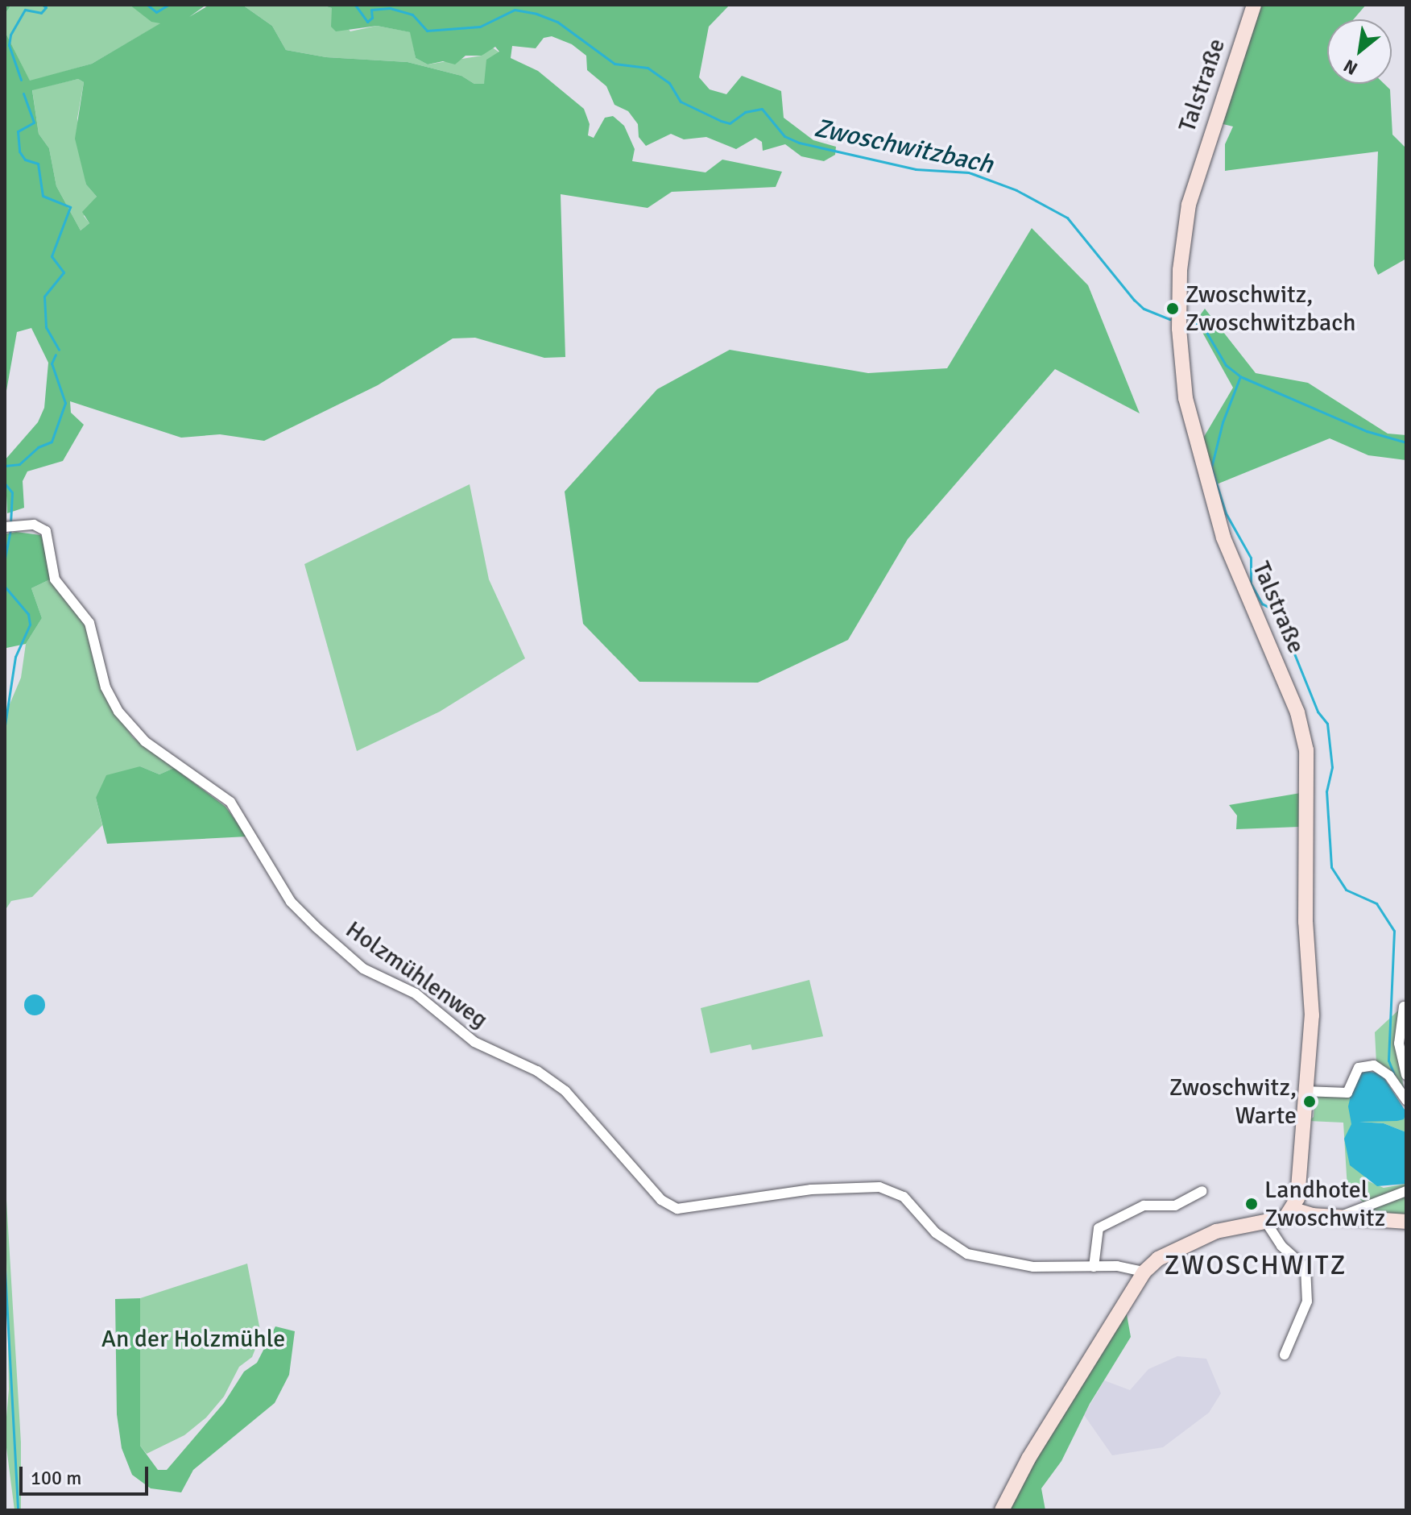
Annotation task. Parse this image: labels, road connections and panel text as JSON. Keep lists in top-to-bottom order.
{
  "streets": {
    "street": ["Talstraße", "Holzmühlenweg"]
  },
  "districts": ["ZWOSCHWITZ"],
  "water": ["Zwoschwitzbach"],
  "parks": ["An der Holzmühle"],
  "places": ["Zwoschwitz, Zwoschwitzbach", "Zwoschwitz, Warte", "Landhotel Zwoschwitz"],
  "scale_bar": "100 m",
  "north": "bottom left"
}
